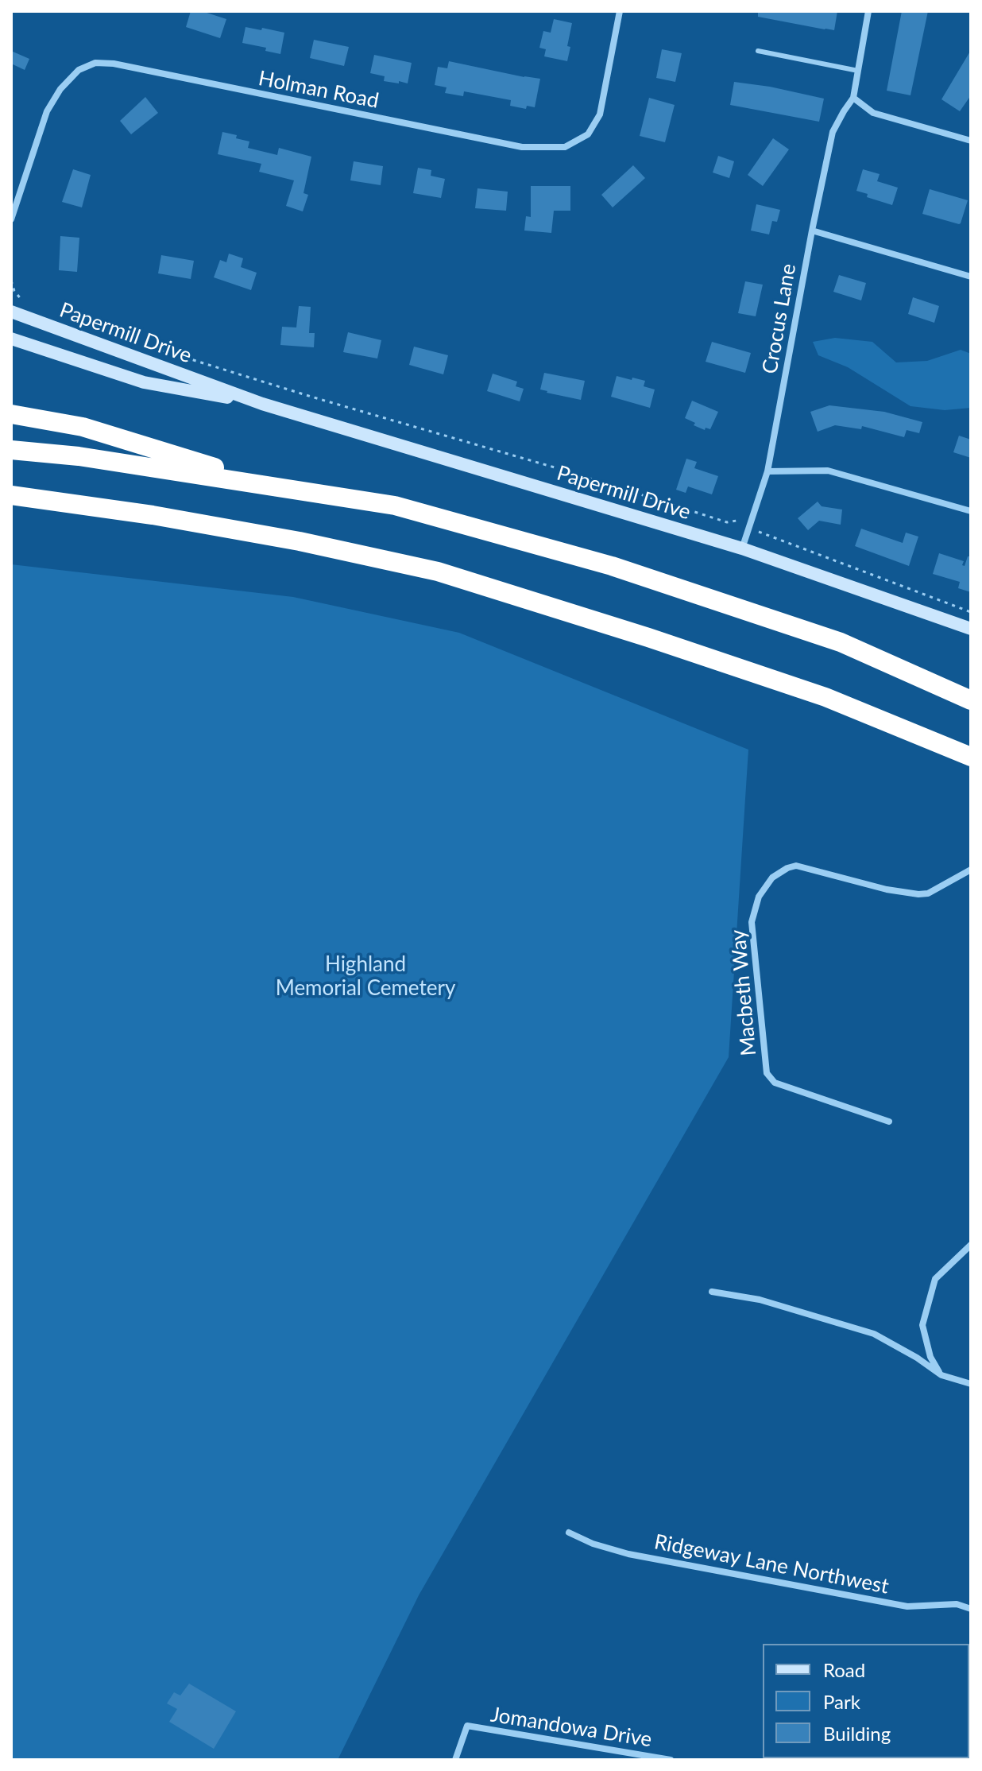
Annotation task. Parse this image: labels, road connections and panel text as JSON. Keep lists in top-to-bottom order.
{
  "streets": {
    "main road": ["Papermill Drive"],
    "street": [
      "Holman Road",
      "Crocus Lane",
      "Macbeth Way",
      "Ridgeway Lane Northwest",
      "Jomandowa Drive"
    ]
  },
  "crossings": [
    ["Crocus Lane", "Papermill Drive"]
  ],
  "parks": ["Highland Memorial Cemetery"],
  "legend": ["Road", "Park", "Building"]
}
